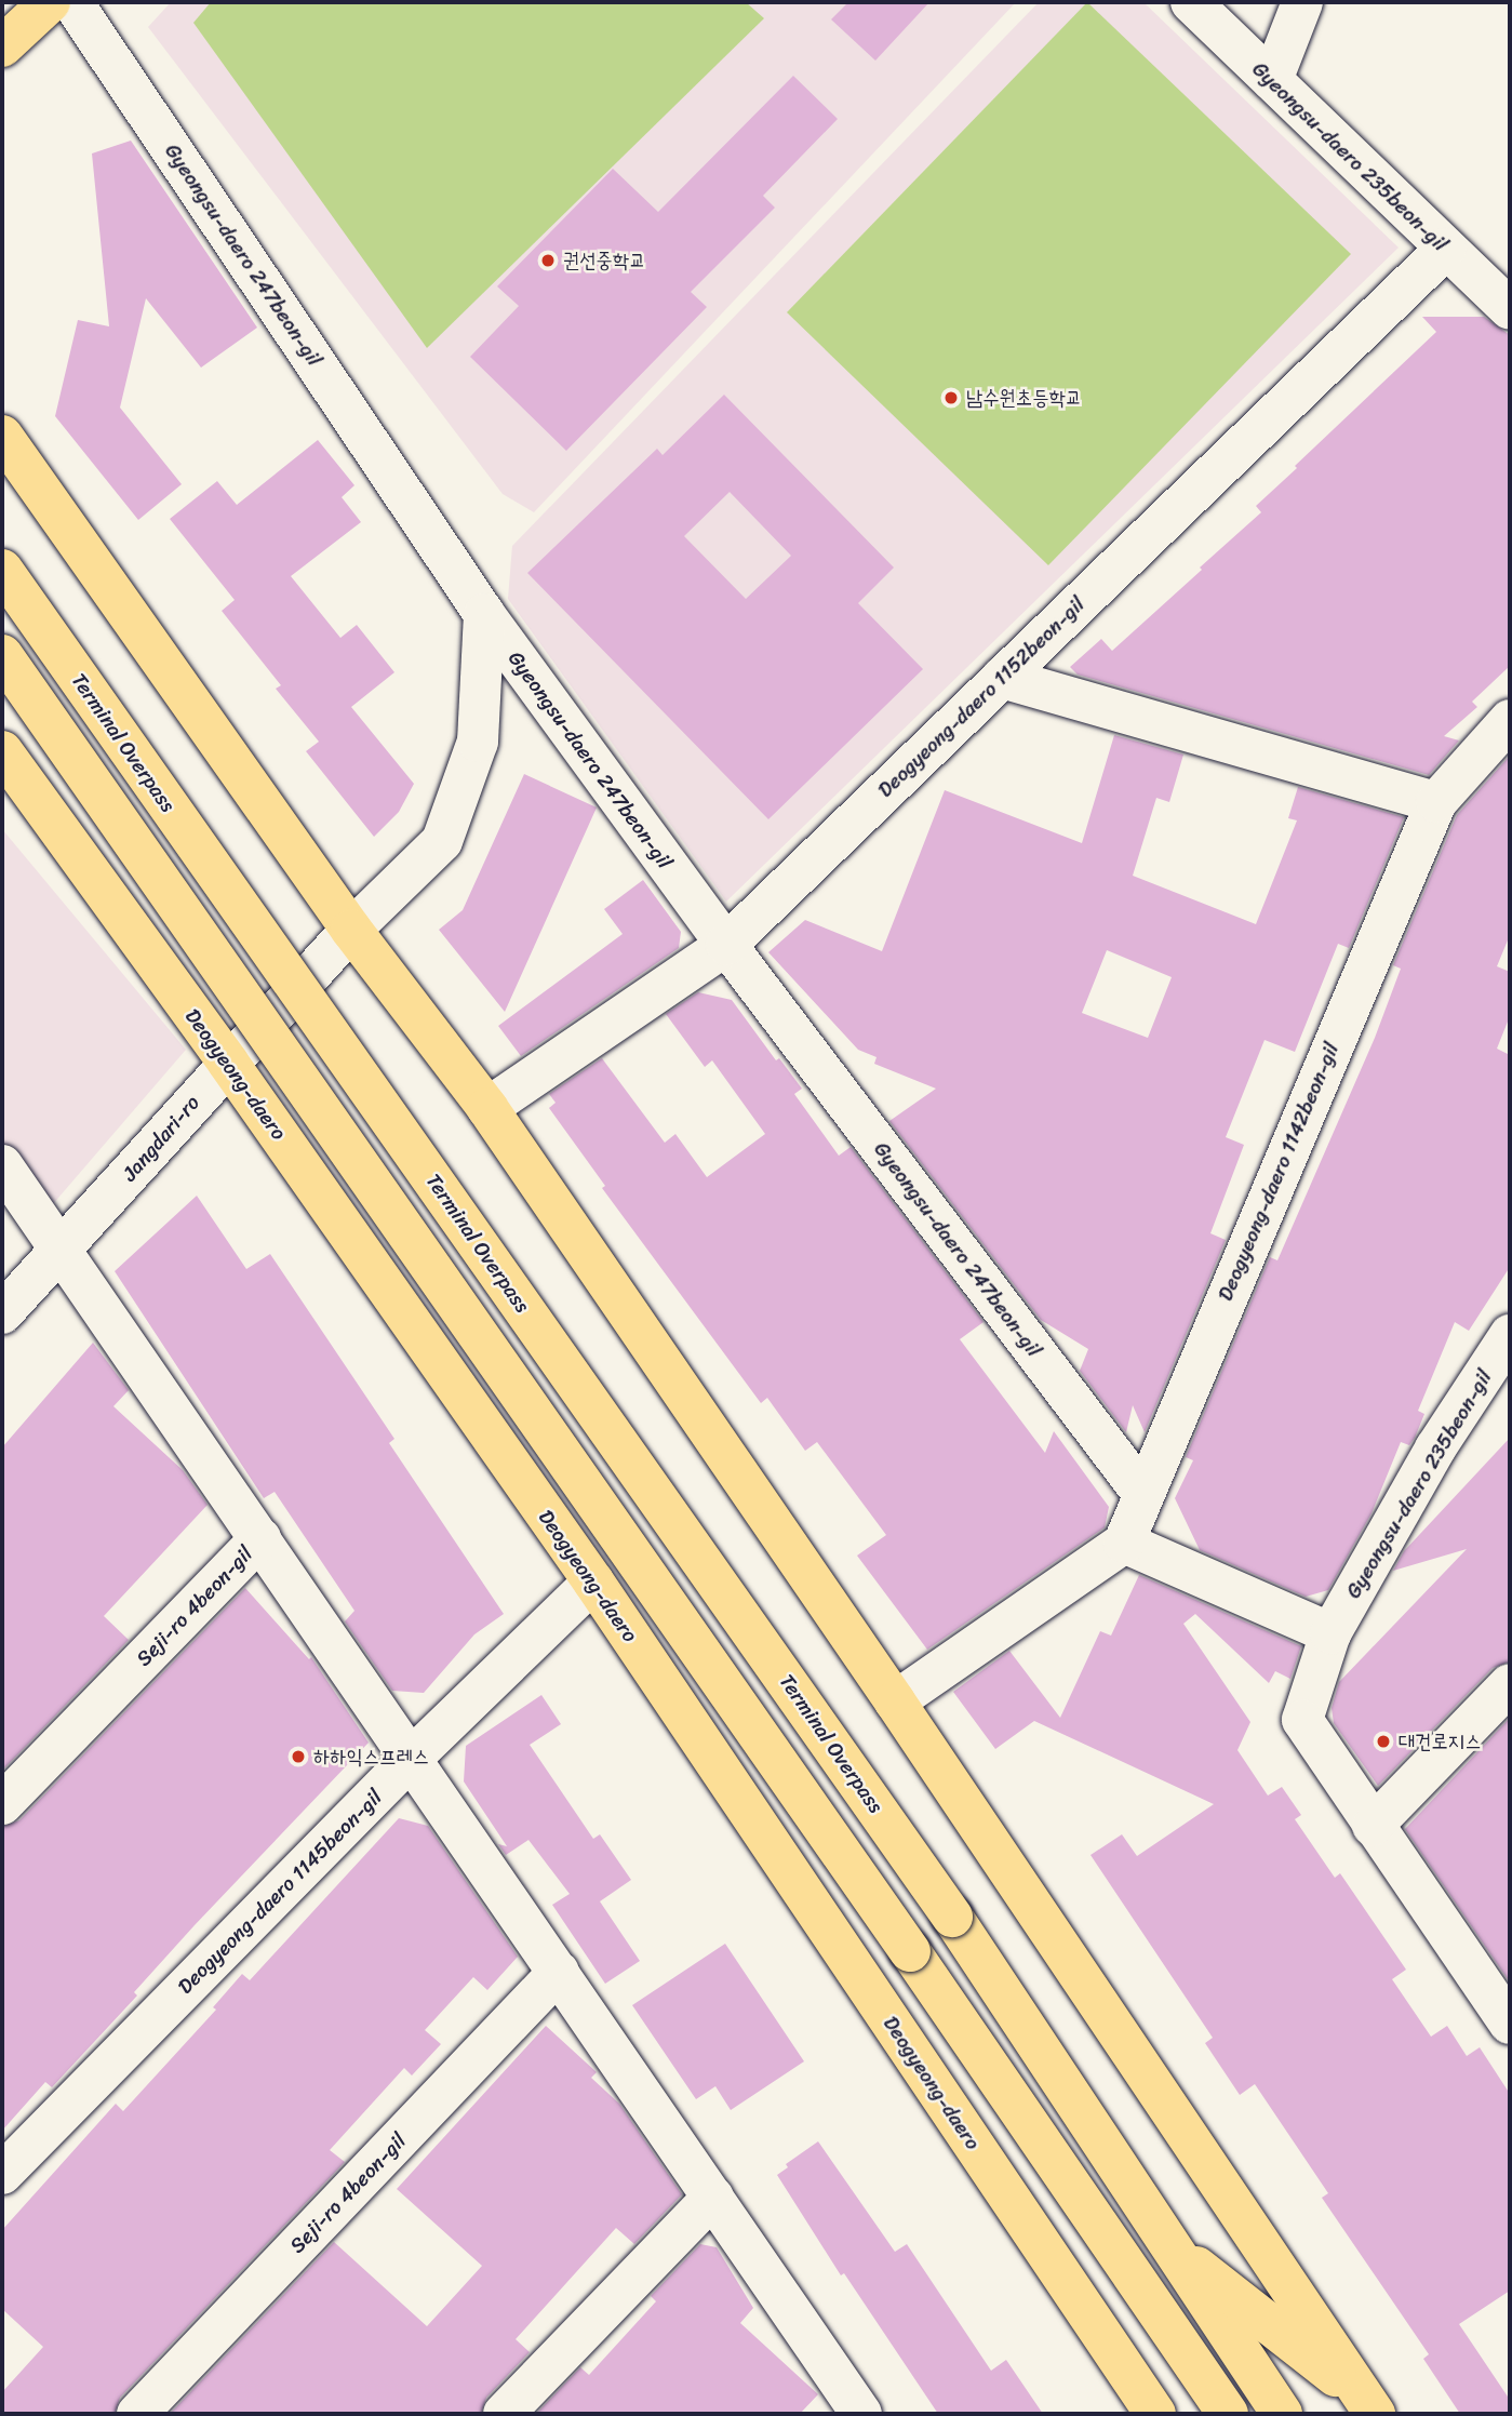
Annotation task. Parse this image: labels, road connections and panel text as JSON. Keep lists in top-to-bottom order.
{
  "streets": {
    "main road": ["Terminal Overpass", "Deogyeong-daero"],
    "street": [
      "Gyeongsu-daero 235beon-gil",
      "Gyeongsu-daero 247beon-gil",
      "Deogyeong-daero 1152beon-gil",
      "Jangdari-ro",
      "Deogyeong-daero 1142beon-gil",
      "Seji-ro 4beon-gil",
      "Deogyeong-daero 1145beon-gil"
    ]
  },
  "crossings": [
    ["Gyeongsu-daero 235beon-gil", "Deogyeong-daero 1152beon-gil"],
    ["Gyeongsu-daero 247beon-gil", "Deogyeong-daero 1152beon-gil"],
    ["Gyeongsu-daero 247beon-gil", "Deogyeong-daero 1142beon-gil"],
    ["Deogyeong-daero", "Jangdari-ro"],
    ["Deogyeong-daero", "Deogyeong-daero 1145beon-gil"],
    ["Jangdari-ro", "Seji-ro 4beon-gil"],
    ["Seji-ro 4beon-gil", "Deogyeong-daero 1145beon-gil"]
  ],
  "places": [
    "권선중학교",
    "남수원초등학교",
    "대건로지스",
    "하하익스프레스"
  ]
}
